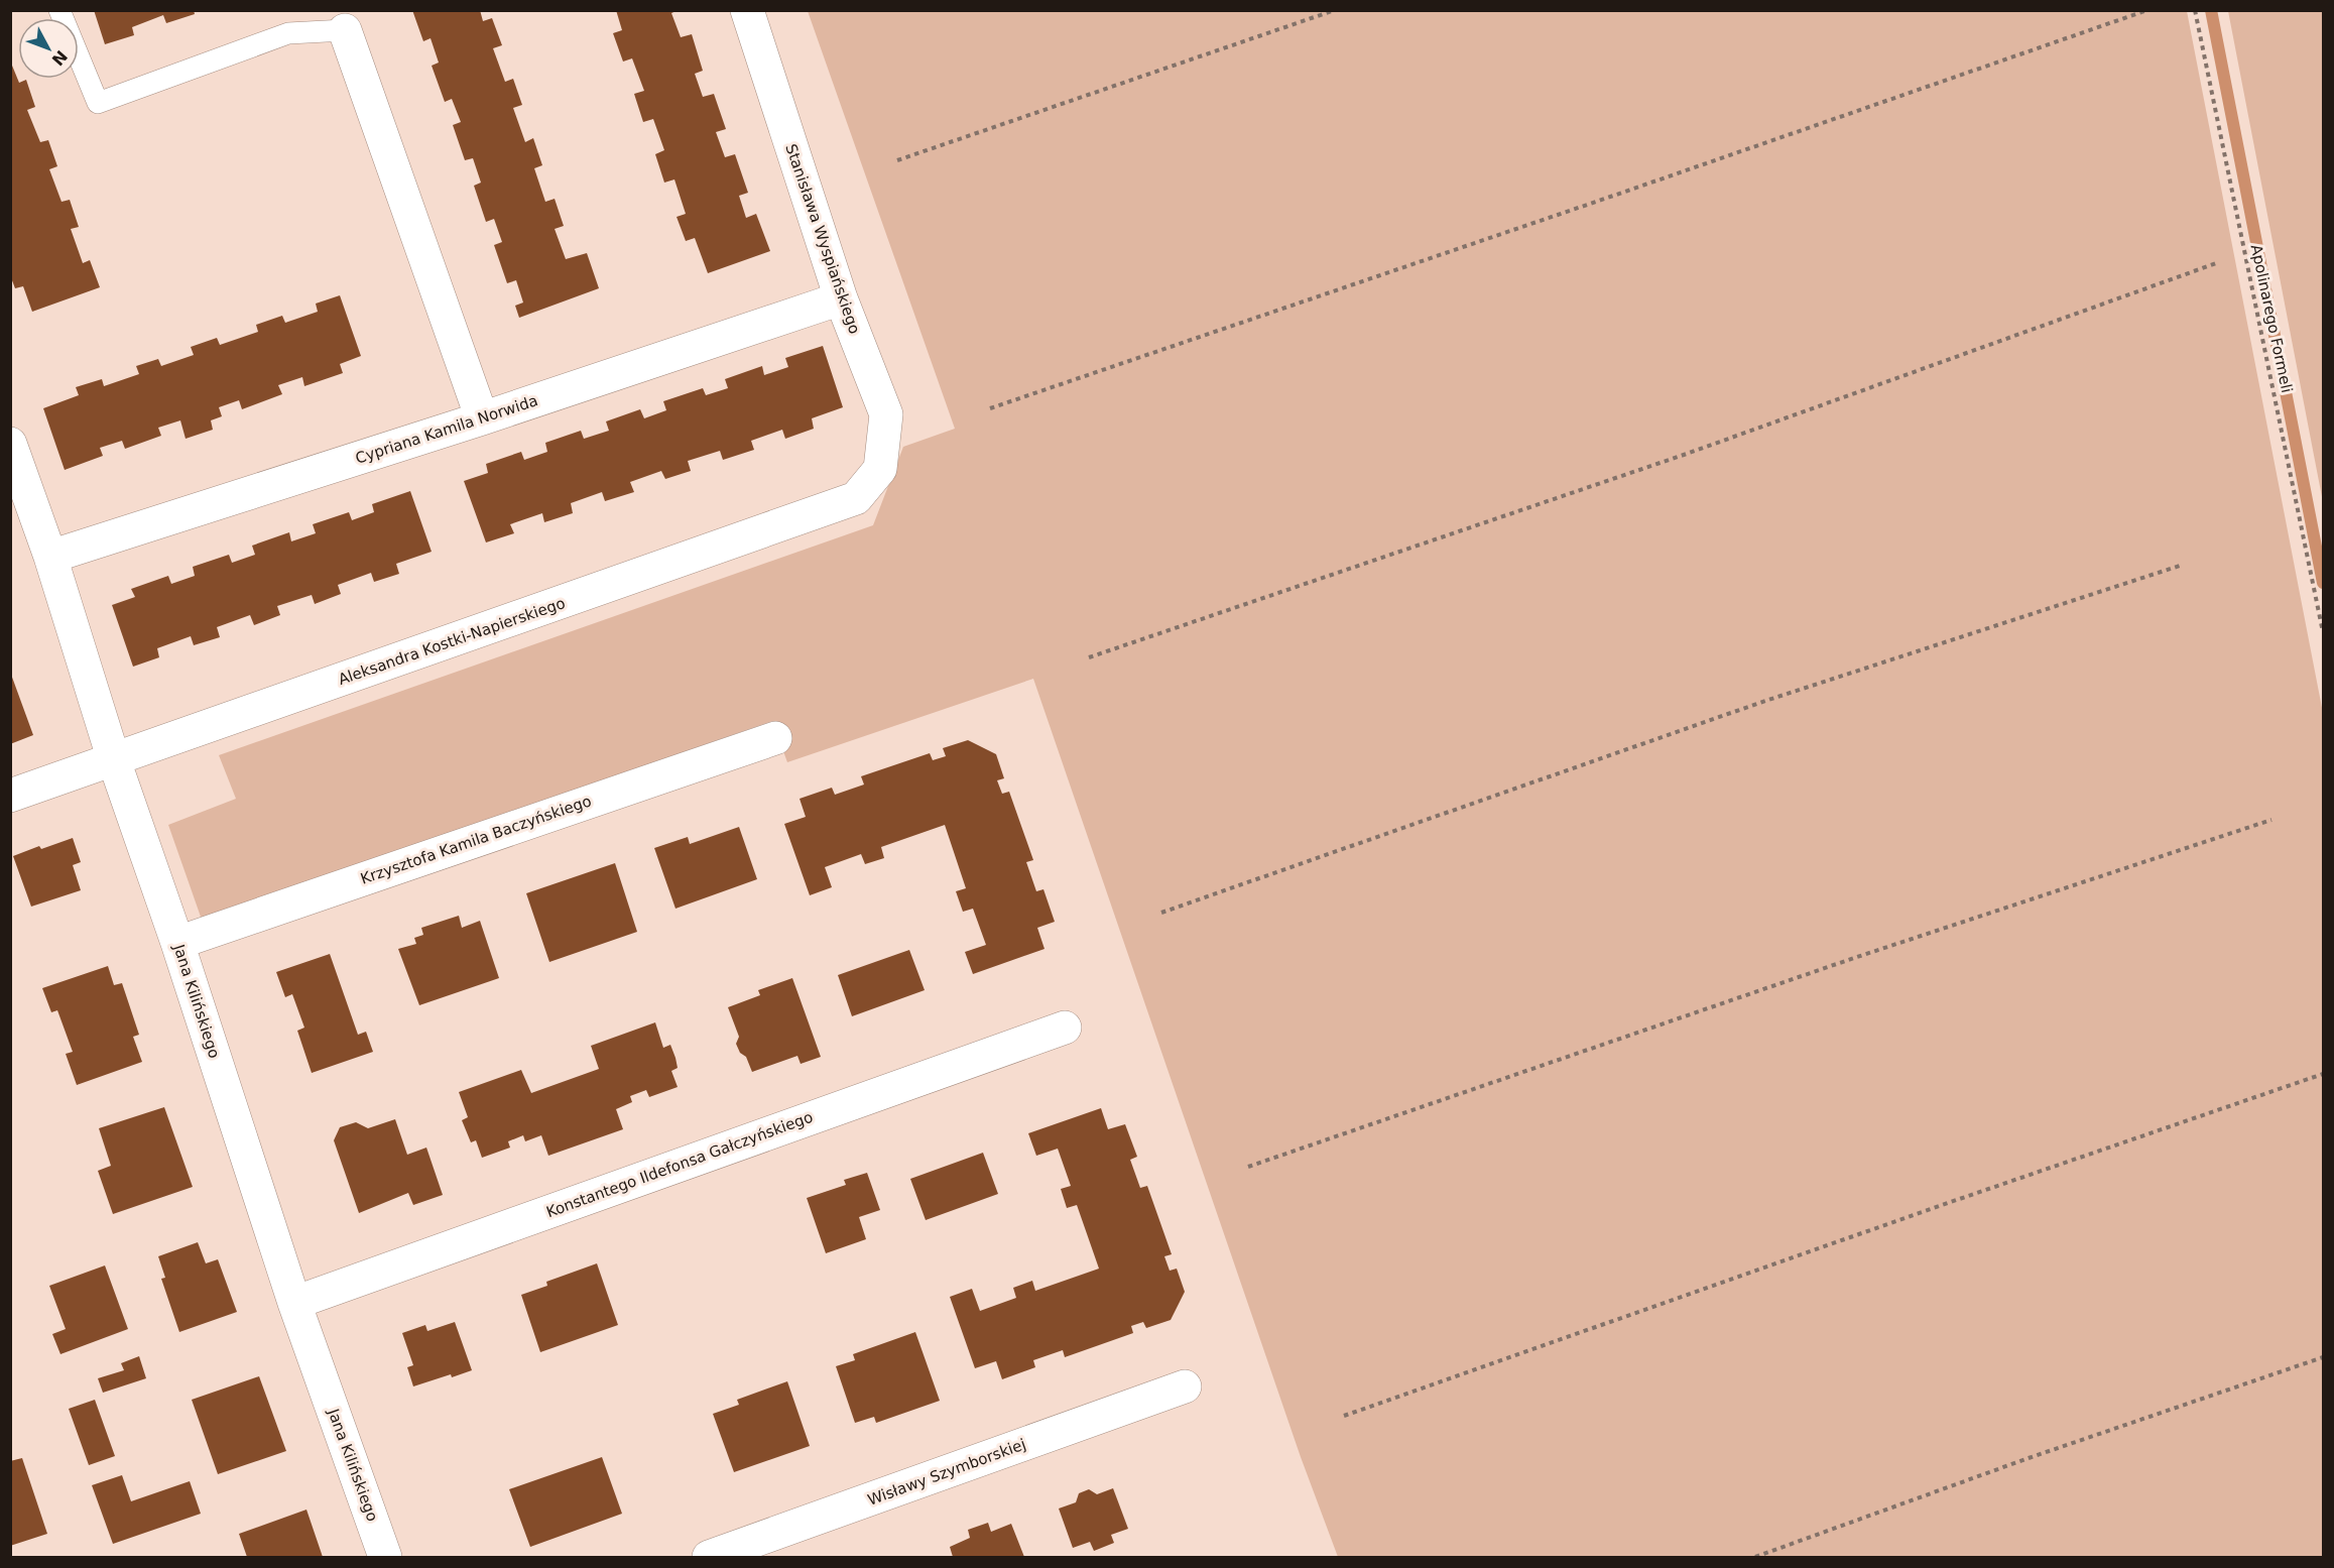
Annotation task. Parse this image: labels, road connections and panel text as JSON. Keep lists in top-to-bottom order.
{
  "streets": {
    "street": [
      "Stanisława Wyspiańskiego",
      "Cypriana Kamila Norwida",
      "Aleksandra Kostki-Napierskiego",
      "Krzysztofa Kamila Baczyńskiego",
      "Jana Kilińskiego",
      "Konstantego Ildefonsa Gałczyńskiego",
      "Wisławy Szymborskiej"
    ],
    "path": ["Apolinarego Formeli"]
  },
  "crossings": [
    ["Stanisława Wyspiańskiego", "Cypriana Kamila Norwida"],
    ["Stanisława Wyspiańskiego", "Aleksandra Kostki-Napierskiego"],
    ["Cypriana Kamila Norwida", "Jana Kilińskiego"],
    ["Aleksandra Kostki-Napierskiego", "Jana Kilińskiego"],
    ["Krzysztofa Kamila Baczyńskiego", "Jana Kilińskiego"],
    ["Jana Kilińskiego", "Konstantego Ildefonsa Gałczyńskiego"]
  ],
  "north": "bottom right"
}
